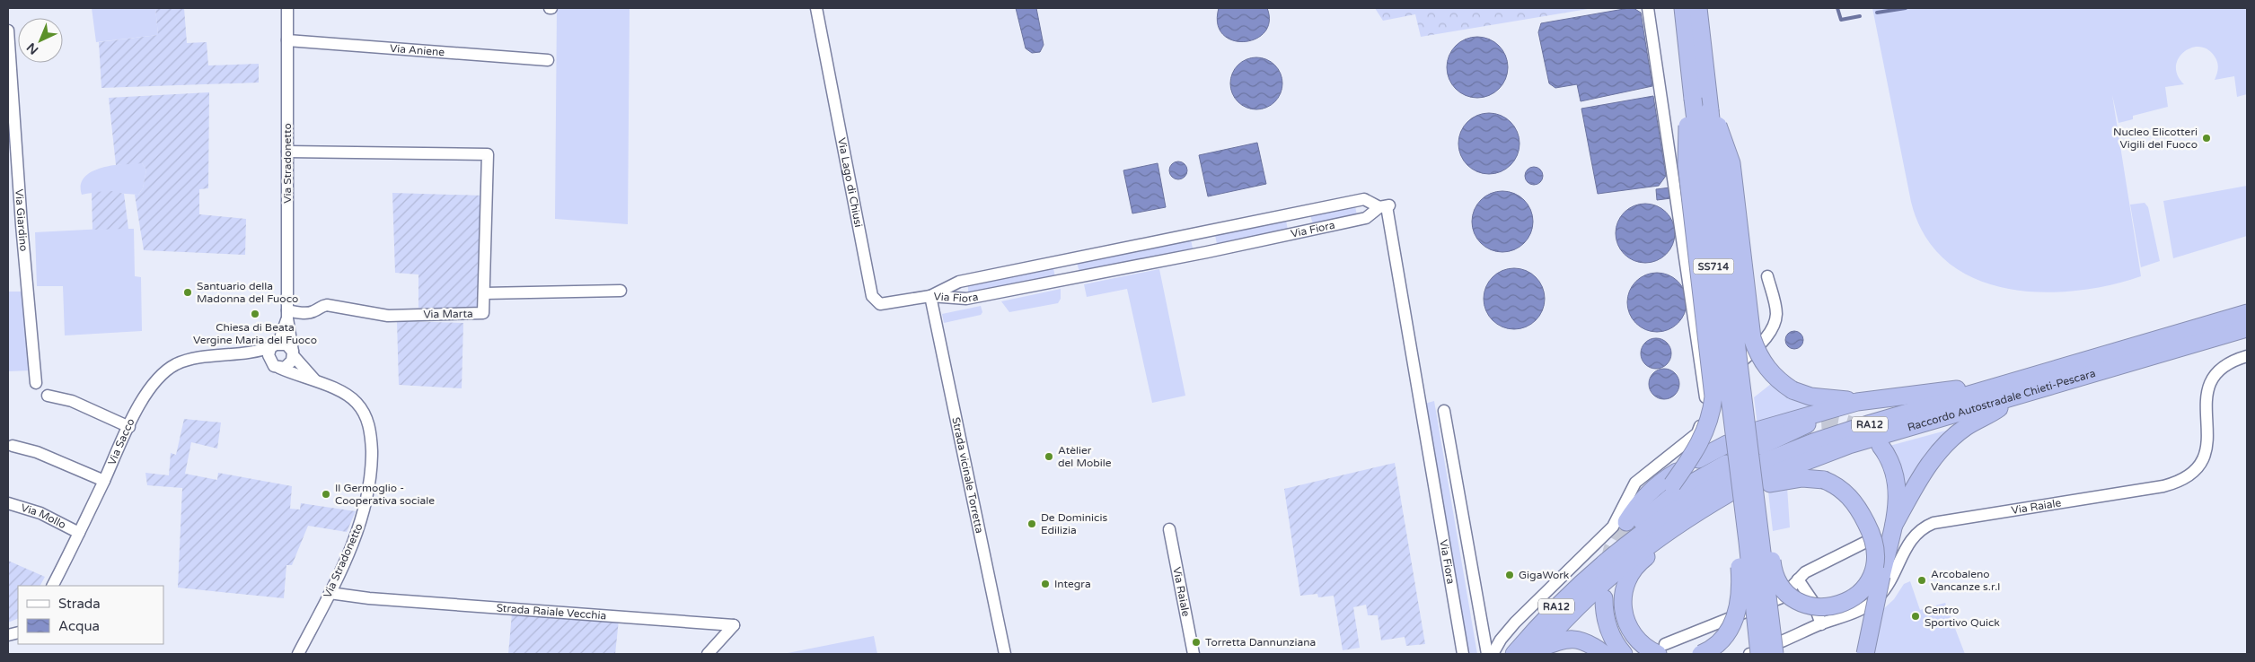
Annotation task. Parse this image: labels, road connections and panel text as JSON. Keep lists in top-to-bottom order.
{
  "streets": {
    "highway": ["SS714", "Raccordo Autostradale Chieti-Pescara", "RA12"],
    "street": [
      "Via Aniene",
      "Via Stradonetto",
      "Via Lago di Chiusi",
      "Via Giardino",
      "Via Fiora",
      "Via Marta",
      "Via Sacco",
      "Strada vicinale Torretta",
      "Via Raiale",
      "Via Mollo",
      "Strada Raiale Vecchia"
    ]
  },
  "crossings": [
    ["Via Aniene", "Via Stradonetto"],
    ["Via Stradonetto", "Via Marta"],
    ["Via Stradonetto", "Via Sacco"],
    ["Via Stradonetto", "Strada Raiale Vecchia"],
    ["Via Lago di Chiusi", "Via Fiora"],
    ["Via Lago di Chiusi", "Strada vicinale Torretta"],
    ["Via Fiora", "Strada vicinale Torretta"],
    ["SS714", "Via Raiale"],
    ["Via Sacco", "Via Mollo"]
  ],
  "places": [
    "Nucleo Elicotteri Vigili del Fuoco",
    "Santuario della Madonna del Fuoco",
    "Chiesa di Beata Vergine Maria del Fuoco",
    "Atèlier del Mobile",
    "Il Germoglio - Cooperativa sociale",
    "De Dominicis Edilizia",
    "GigaWork",
    "Arcobaleno Vancanze s.r.l",
    "Integra",
    "Centro Sportivo Quick",
    "Torretta Dannunziana"
  ],
  "legend": ["Strada", "Acqua"],
  "north": "bottom left"
}
